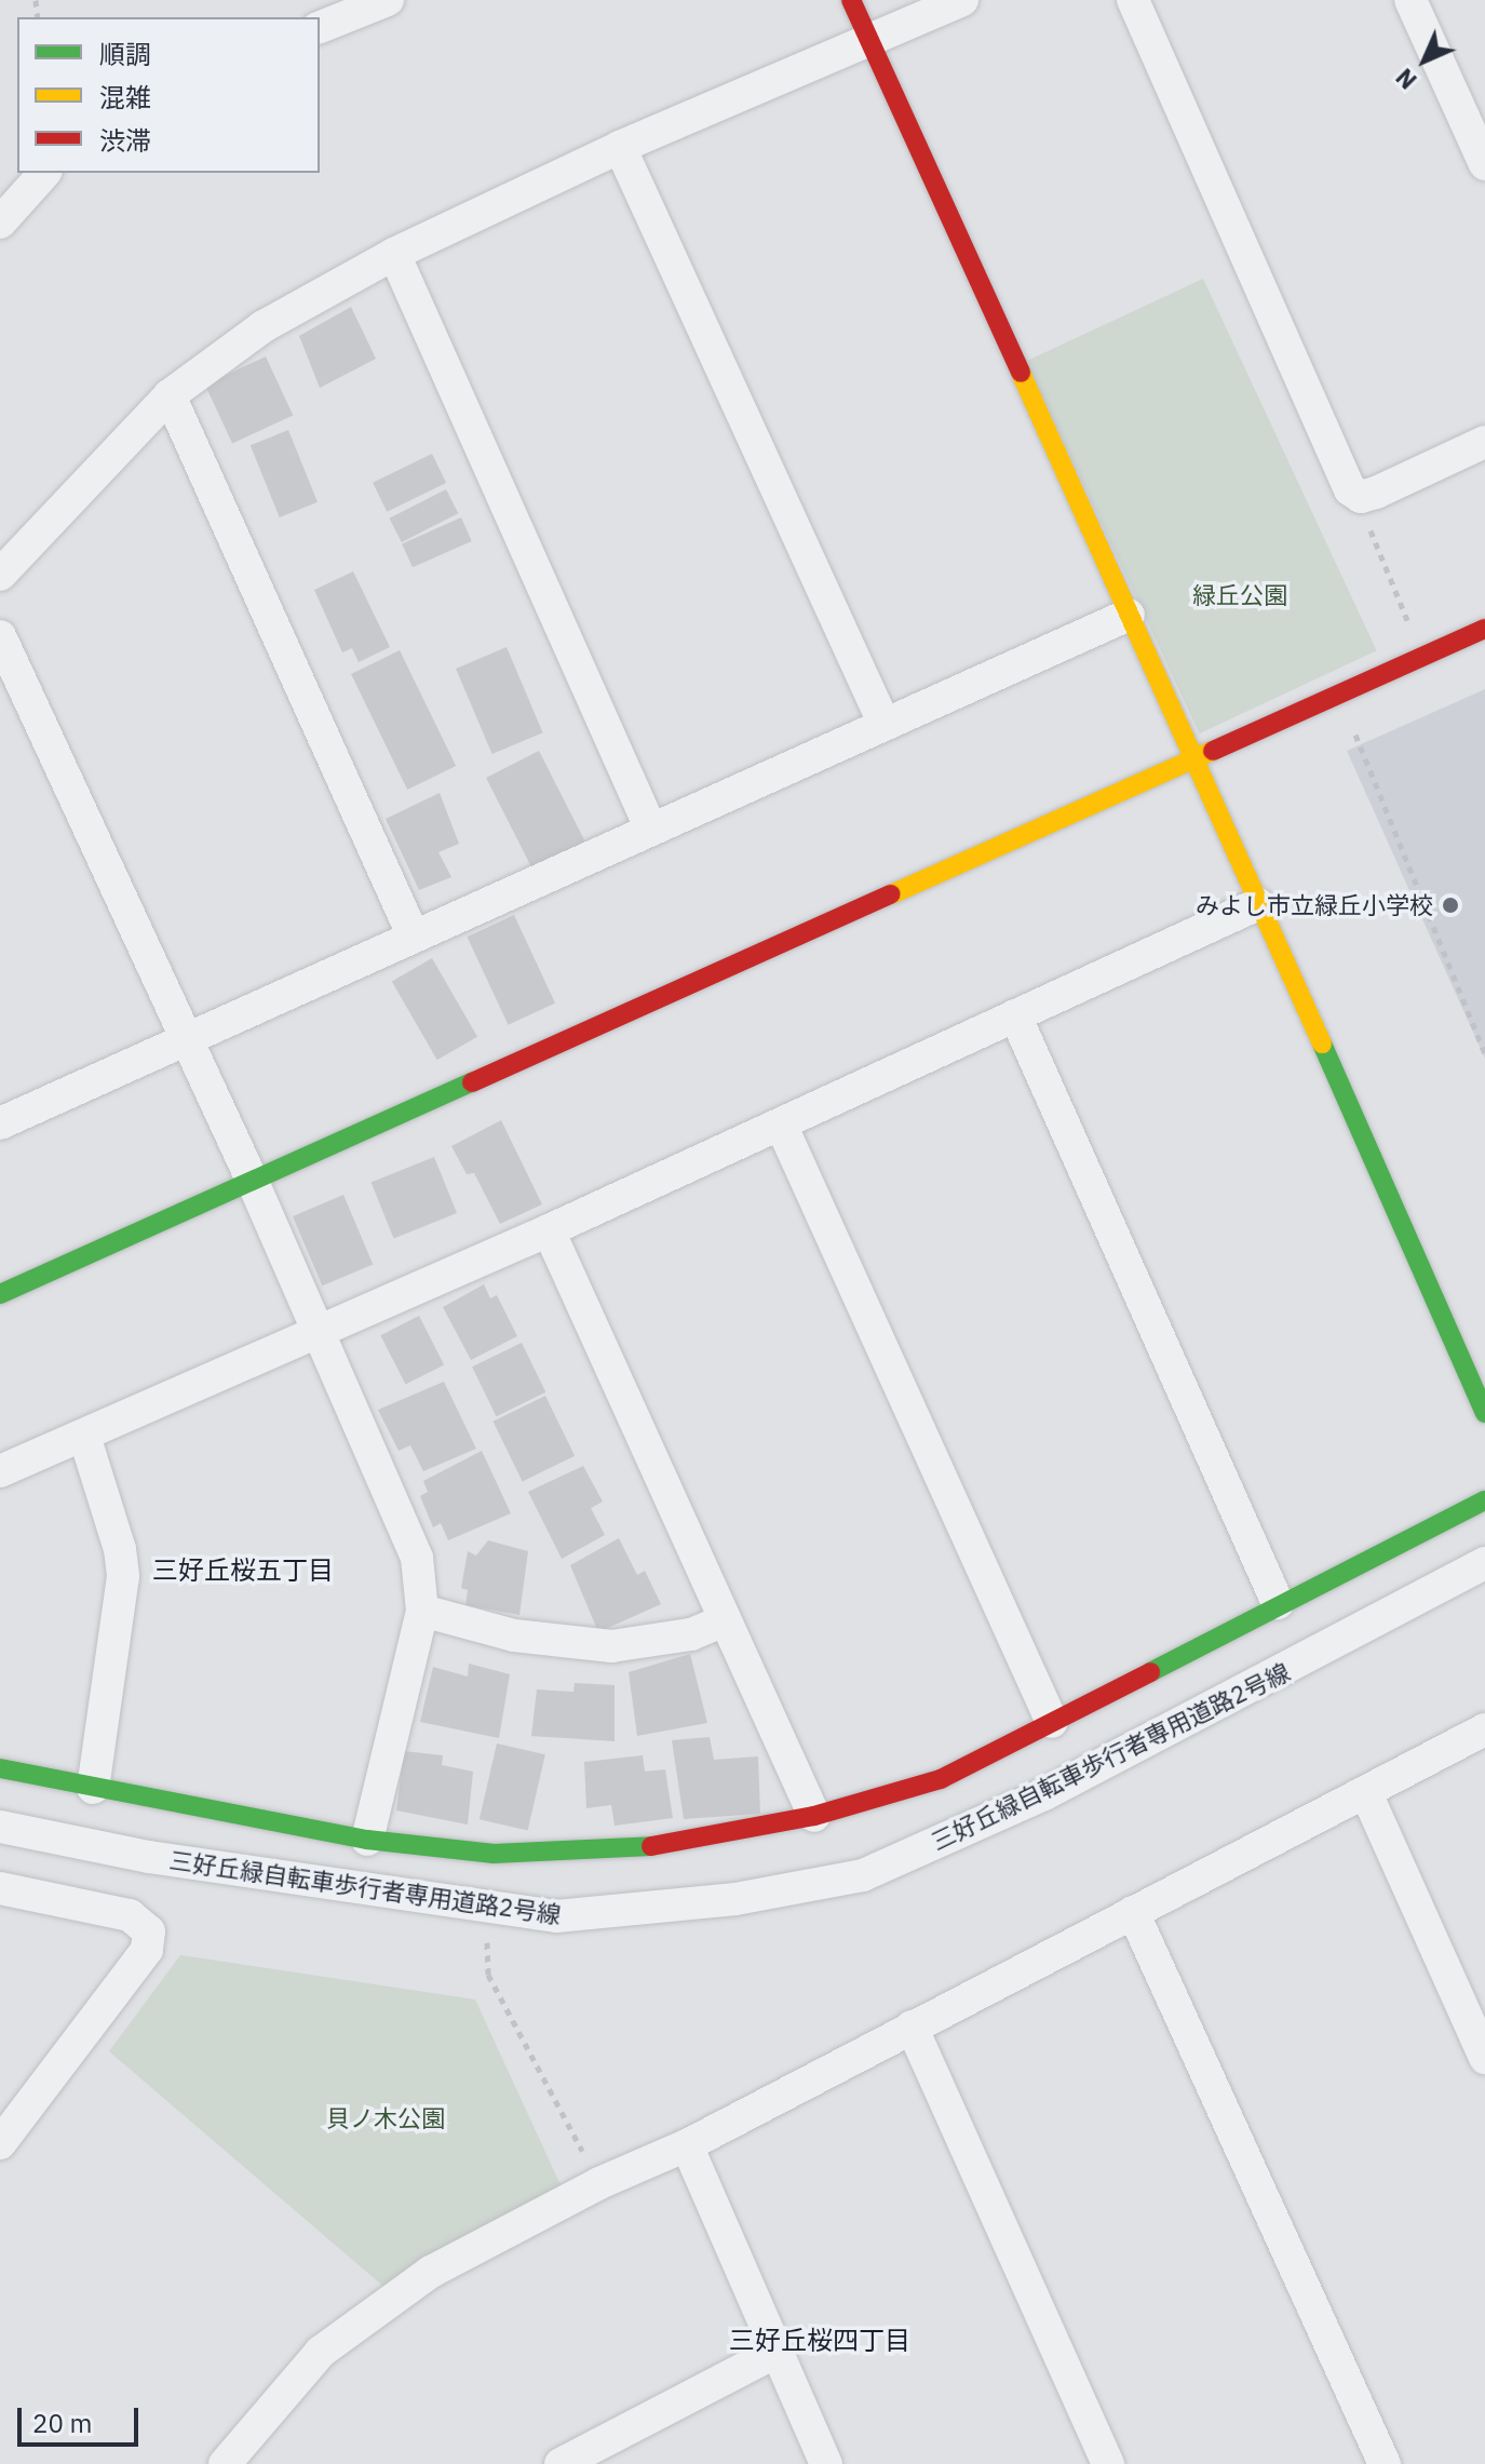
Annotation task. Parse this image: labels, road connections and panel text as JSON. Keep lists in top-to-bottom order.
{
  "streets": {
    "street": ["三好丘緑自転車歩行者専用道路2号線"]
  },
  "districts": ["三好丘桜五丁目", "三好丘桜四丁目"],
  "parks": ["緑丘公園", "貝ノ木公園"],
  "places": ["みよし市立緑丘小学校"],
  "legend": ["順調", "混雑", "渋滞"],
  "scale_bar": "20 m",
  "north": "bottom left"
}
